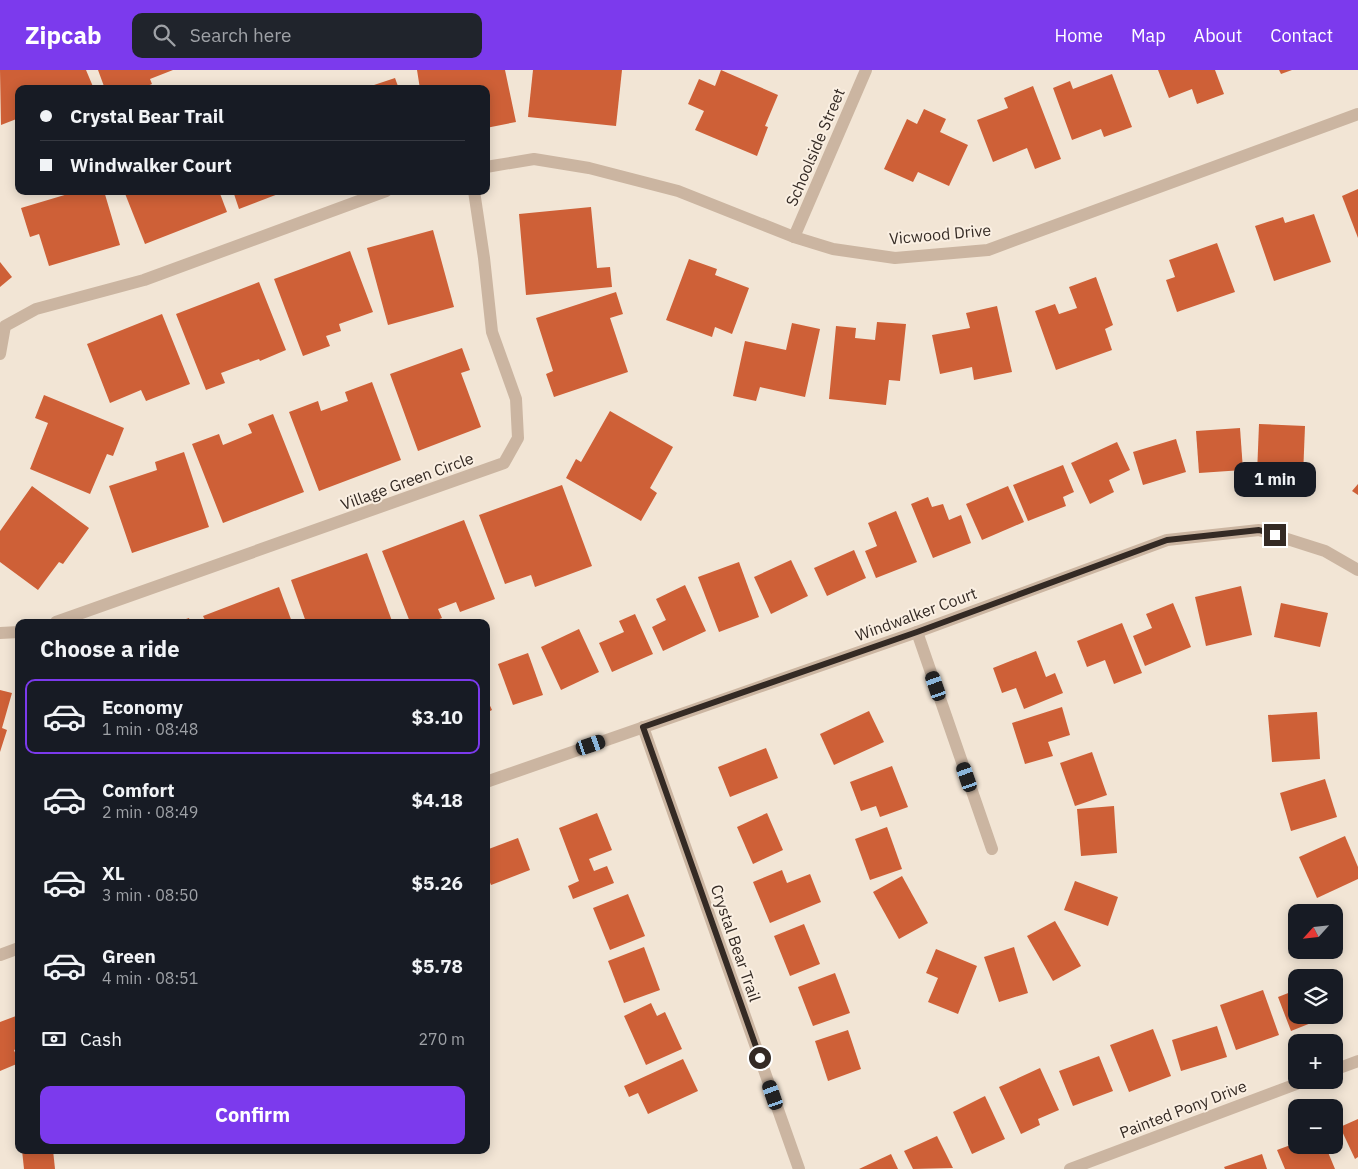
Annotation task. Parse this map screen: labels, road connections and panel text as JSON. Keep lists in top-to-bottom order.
{
  "streets": {
    "street": [
      "Schoolside Street",
      "Vicwood Drive",
      "Village Green Circle",
      "Windwalker Court",
      "Crystal Bear Trail",
      "Painted Pony Drive"
    ]
  },
  "crossings": [
    ["Schoolside Street", "Vicwood Drive"],
    ["Windwalker Court", "Crystal Bear Trail"]
  ],
  "north": "bottom left",
  "page": {
    "header": "Zipcab",
    "search": "Search here",
    "nav": [
      "Home",
      "Map",
      "About",
      "Contact"
    ],
    "banner": ["Crystal Bear Trail", "Windwalker Court"],
    "bubble": "1 min",
    "heading": "Choose a ride",
    "list": [
      {
        "name": "Economy",
        "note": "1 min · 08:48",
        "value": "$3.10"
      },
      {
        "name": "Comfort",
        "note": "2 min · 08:49",
        "value": "$4.18"
      },
      {
        "name": "XL",
        "note": "3 min · 08:50",
        "value": "$5.26"
      },
      {
        "name": "Green",
        "note": "4 min · 08:51",
        "value": "$5.78"
      }
    ],
    "map_buttons": ["+", "−"],
    "pay": ["Cash", "270 m"],
    "buttons": "Confirm"
  }
}
